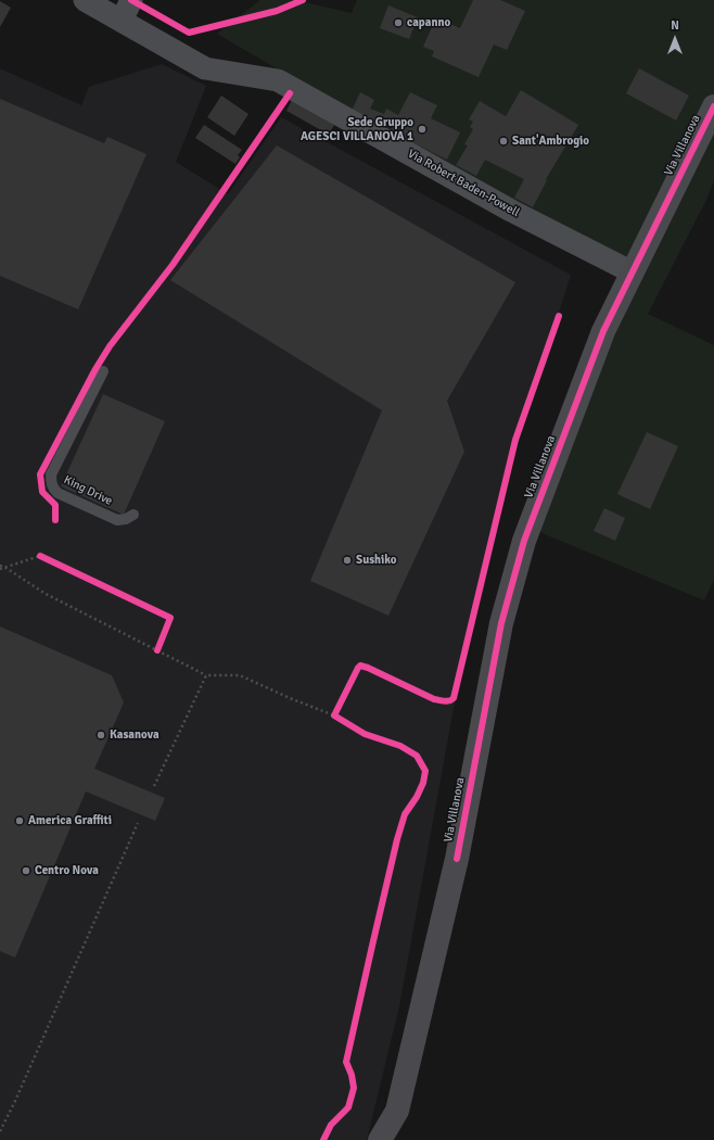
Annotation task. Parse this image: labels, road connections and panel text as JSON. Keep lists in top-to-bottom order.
{
  "streets": {
    "main road": ["Via Villanova"],
    "street": ["Via Robert Baden-Powell"],
    "lane": ["King Drive"]
  },
  "crossings": [
    ["Via Villanova", "Via Robert Baden-Powell"]
  ],
  "places": [
    "capanno",
    "Sede Gruppo AGESCI VILLANOVA 1",
    "Sant'Ambrogio",
    "Sushiko",
    "Kasanova",
    "America Graffiti",
    "Centro Nova"
  ],
  "north": "top"
}
